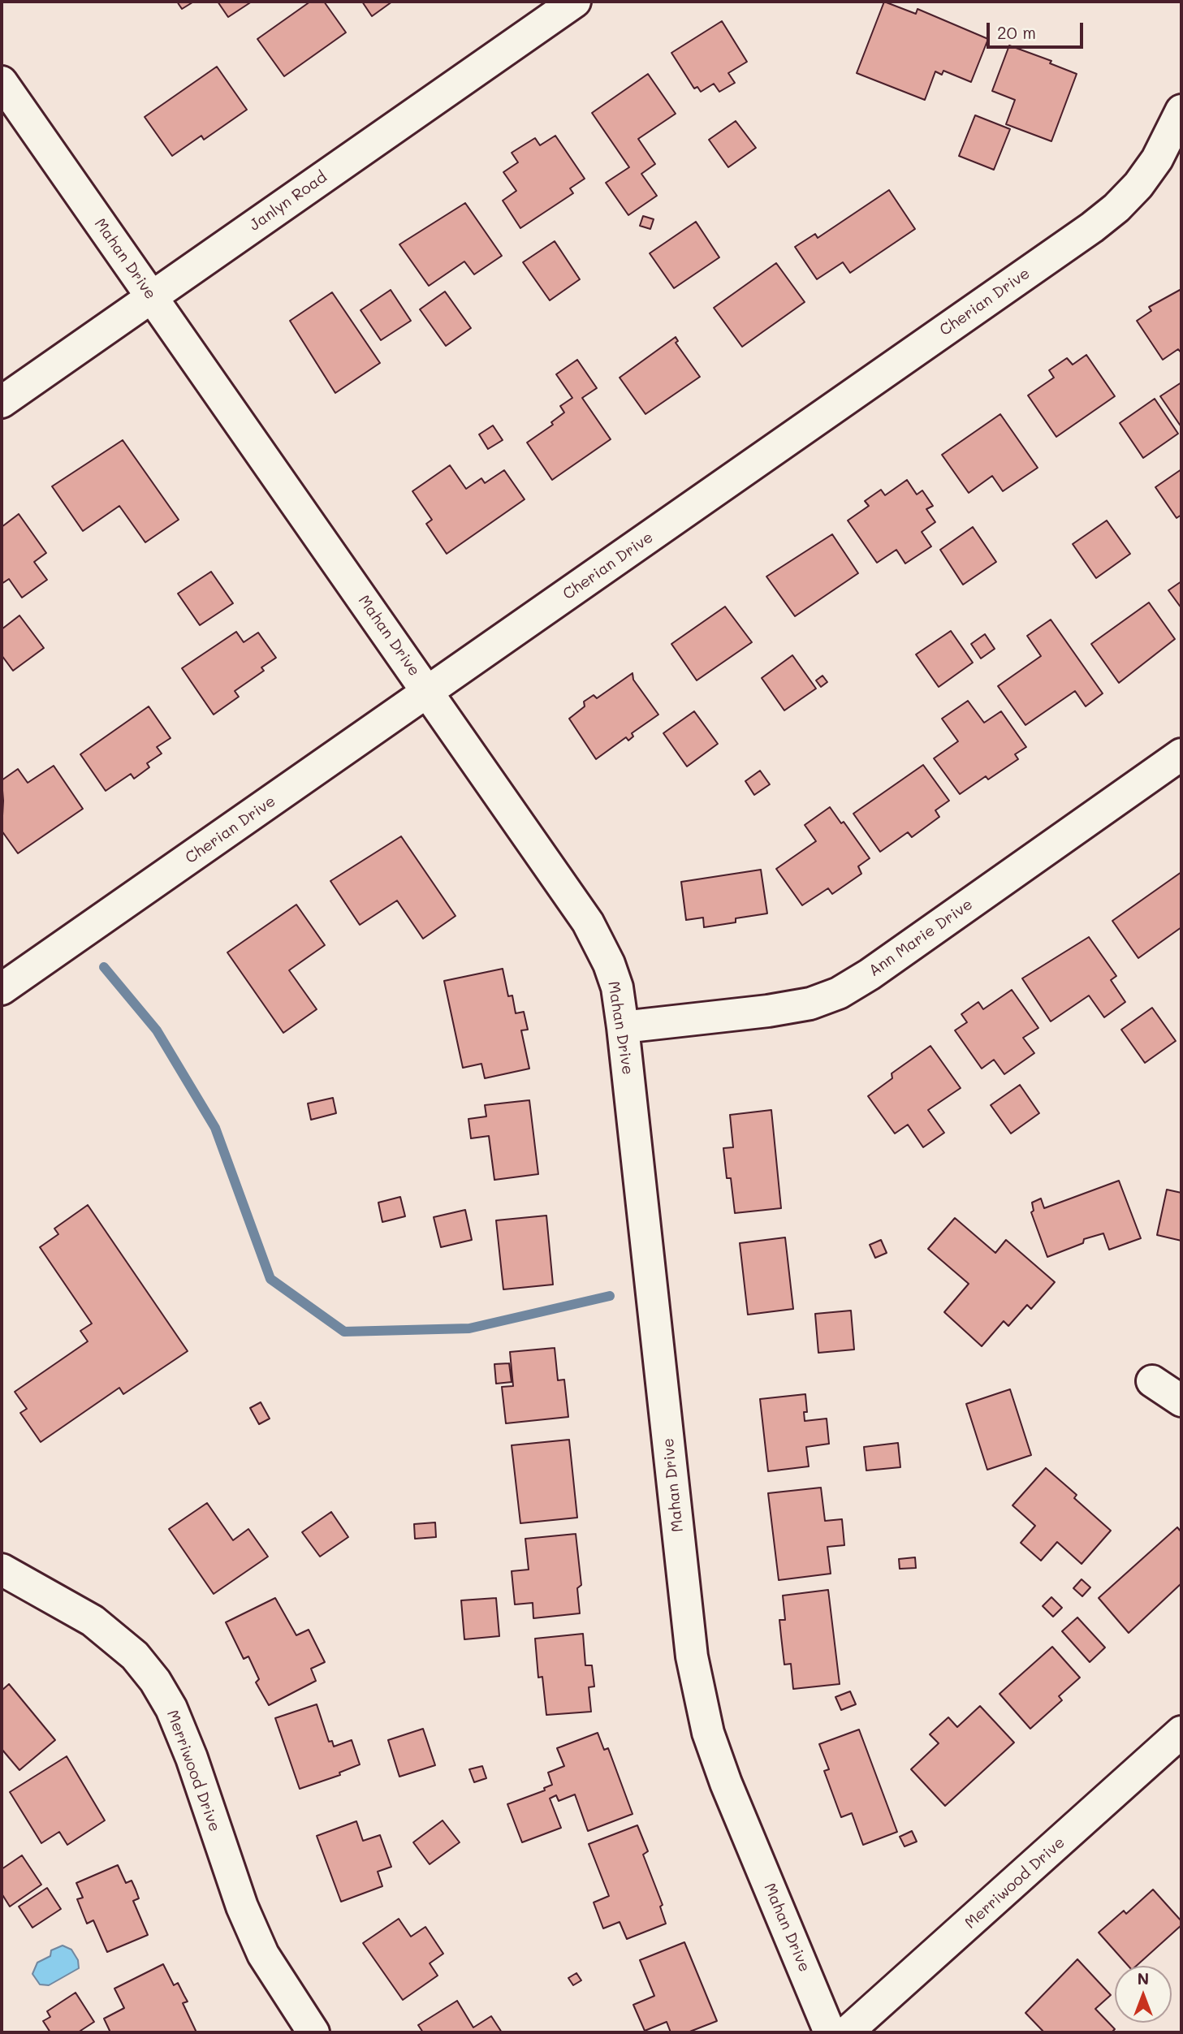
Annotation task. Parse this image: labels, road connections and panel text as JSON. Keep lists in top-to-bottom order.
{
  "streets": {
    "street": [
      "Janlyn Road",
      "Mahan Drive",
      "Cherian Drive",
      "Ann Marie Drive",
      "Merriwood Drive"
    ]
  },
  "crossings": [
    ["Janlyn Road", "Mahan Drive"],
    ["Mahan Drive", "Cherian Drive"],
    ["Mahan Drive", "Ann Marie Drive"]
  ],
  "scale_bar": "20 m",
  "north": "top"
}
